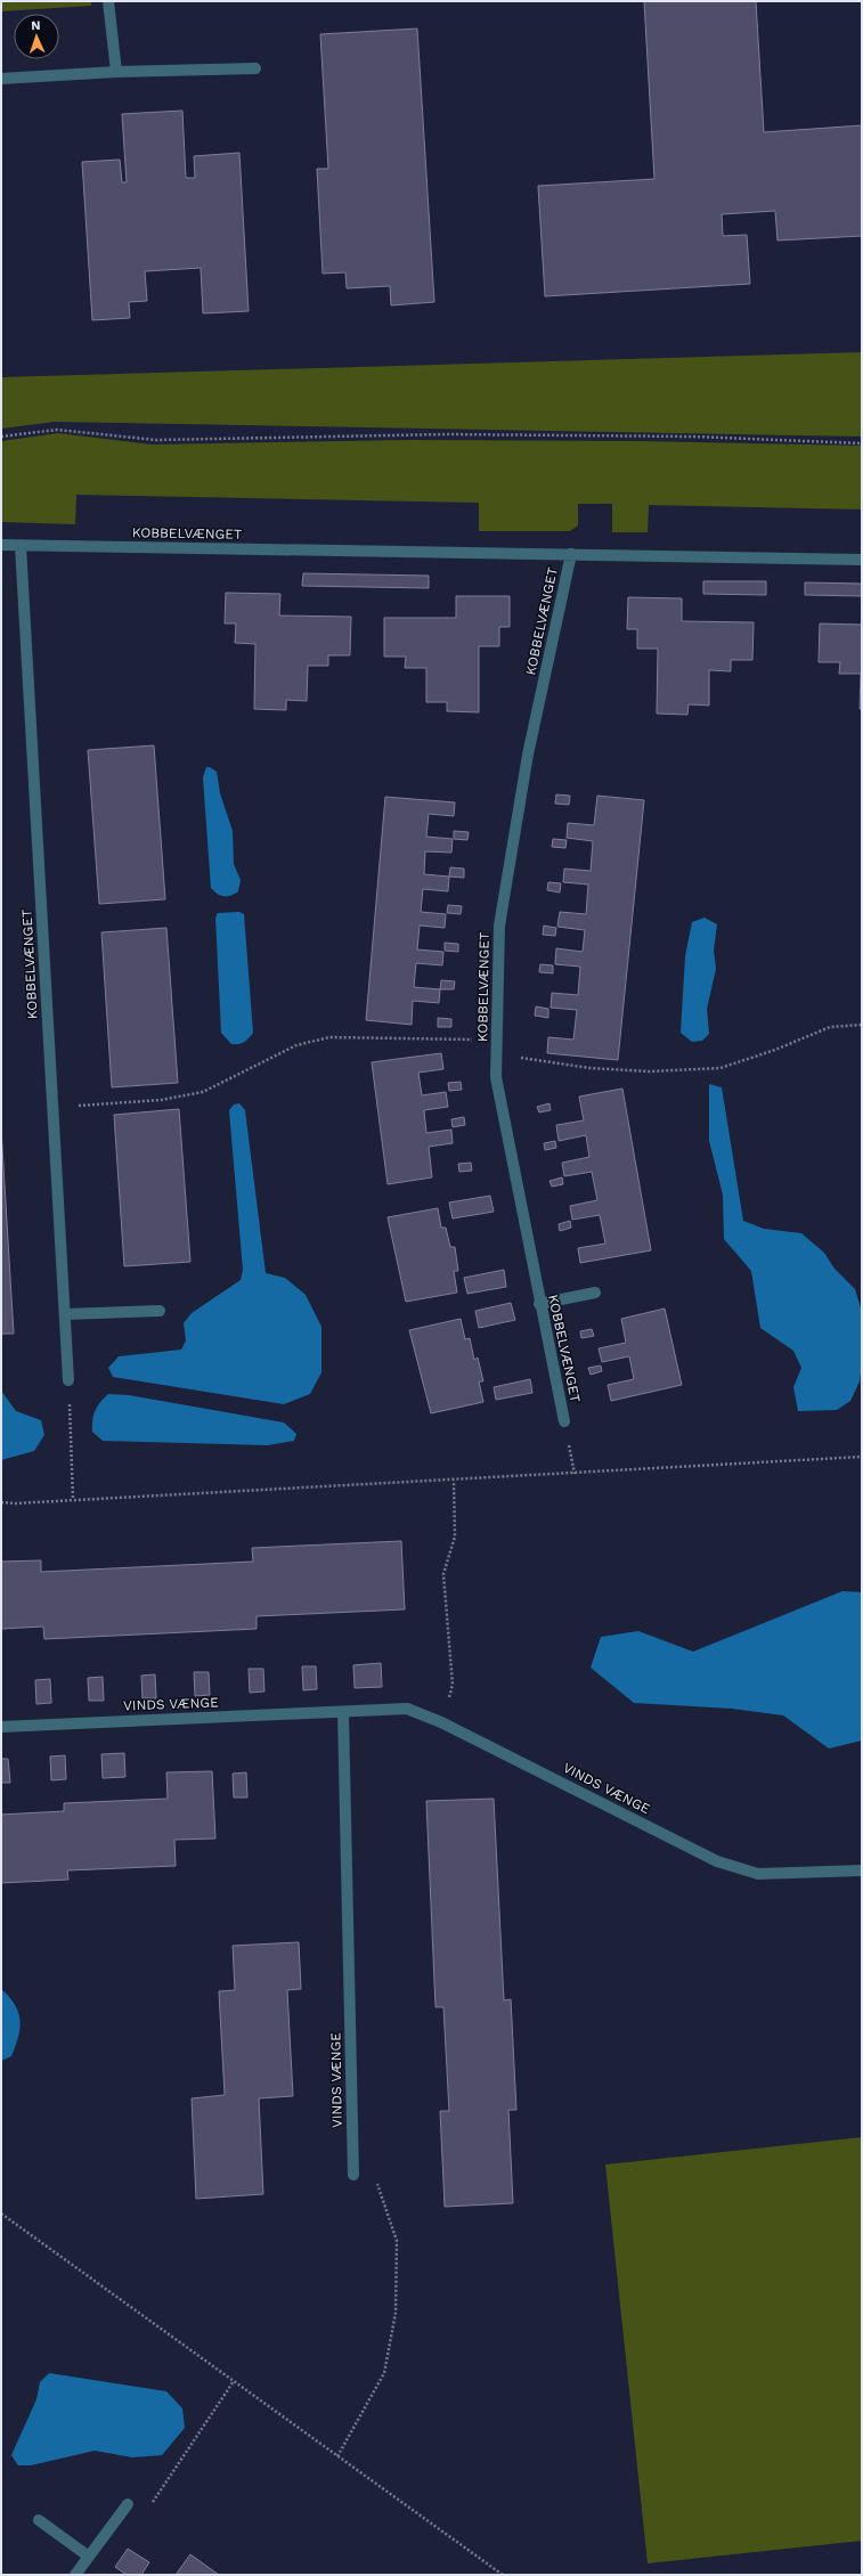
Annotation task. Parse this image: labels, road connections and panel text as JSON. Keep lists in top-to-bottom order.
{
  "streets": {
    "street": ["KOBBELVÆNGET", "VINDS VÆNGE"]
  },
  "north": "top"
}
